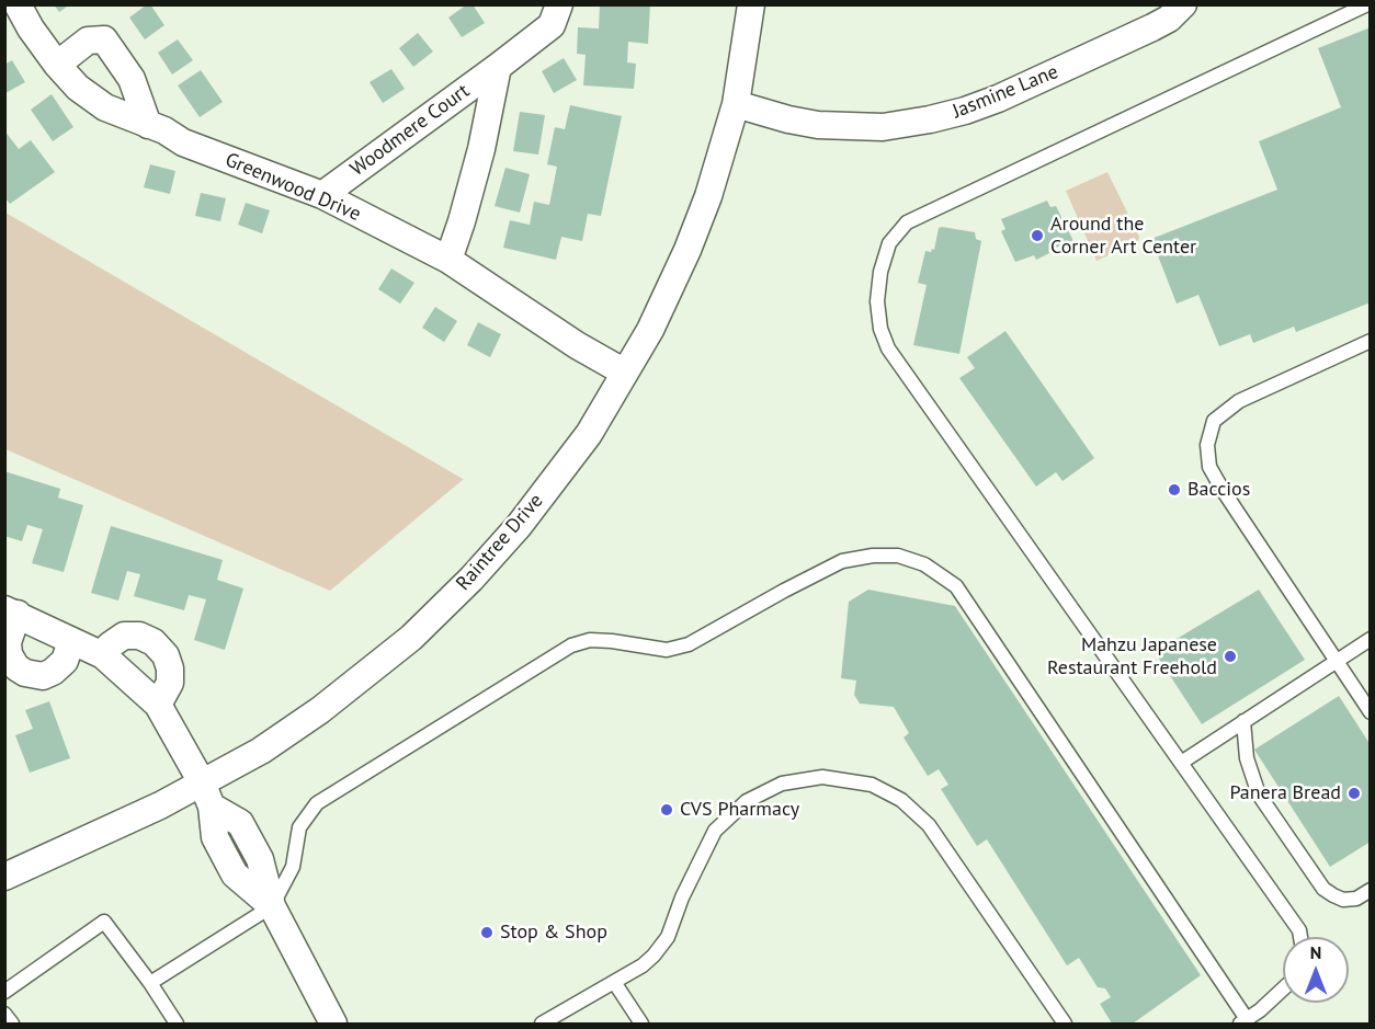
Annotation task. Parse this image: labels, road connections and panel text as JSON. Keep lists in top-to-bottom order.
{
  "streets": {
    "street": [
      "Jasmine Lane",
      "Woodmere Court",
      "Greenwood Drive",
      "Raintree Drive"
    ]
  },
  "crossings": [
    ["Jasmine Lane", "Raintree Drive"],
    ["Woodmere Court", "Greenwood Drive"],
    ["Greenwood Drive", "Raintree Drive"]
  ],
  "places": [
    "Around the Corner Art Center",
    "Baccios",
    "Mahzu Japanese Restaurant Freehold",
    "Panera Bread",
    "CVS Pharmacy",
    "Stop & Shop"
  ],
  "north": "top"
}
